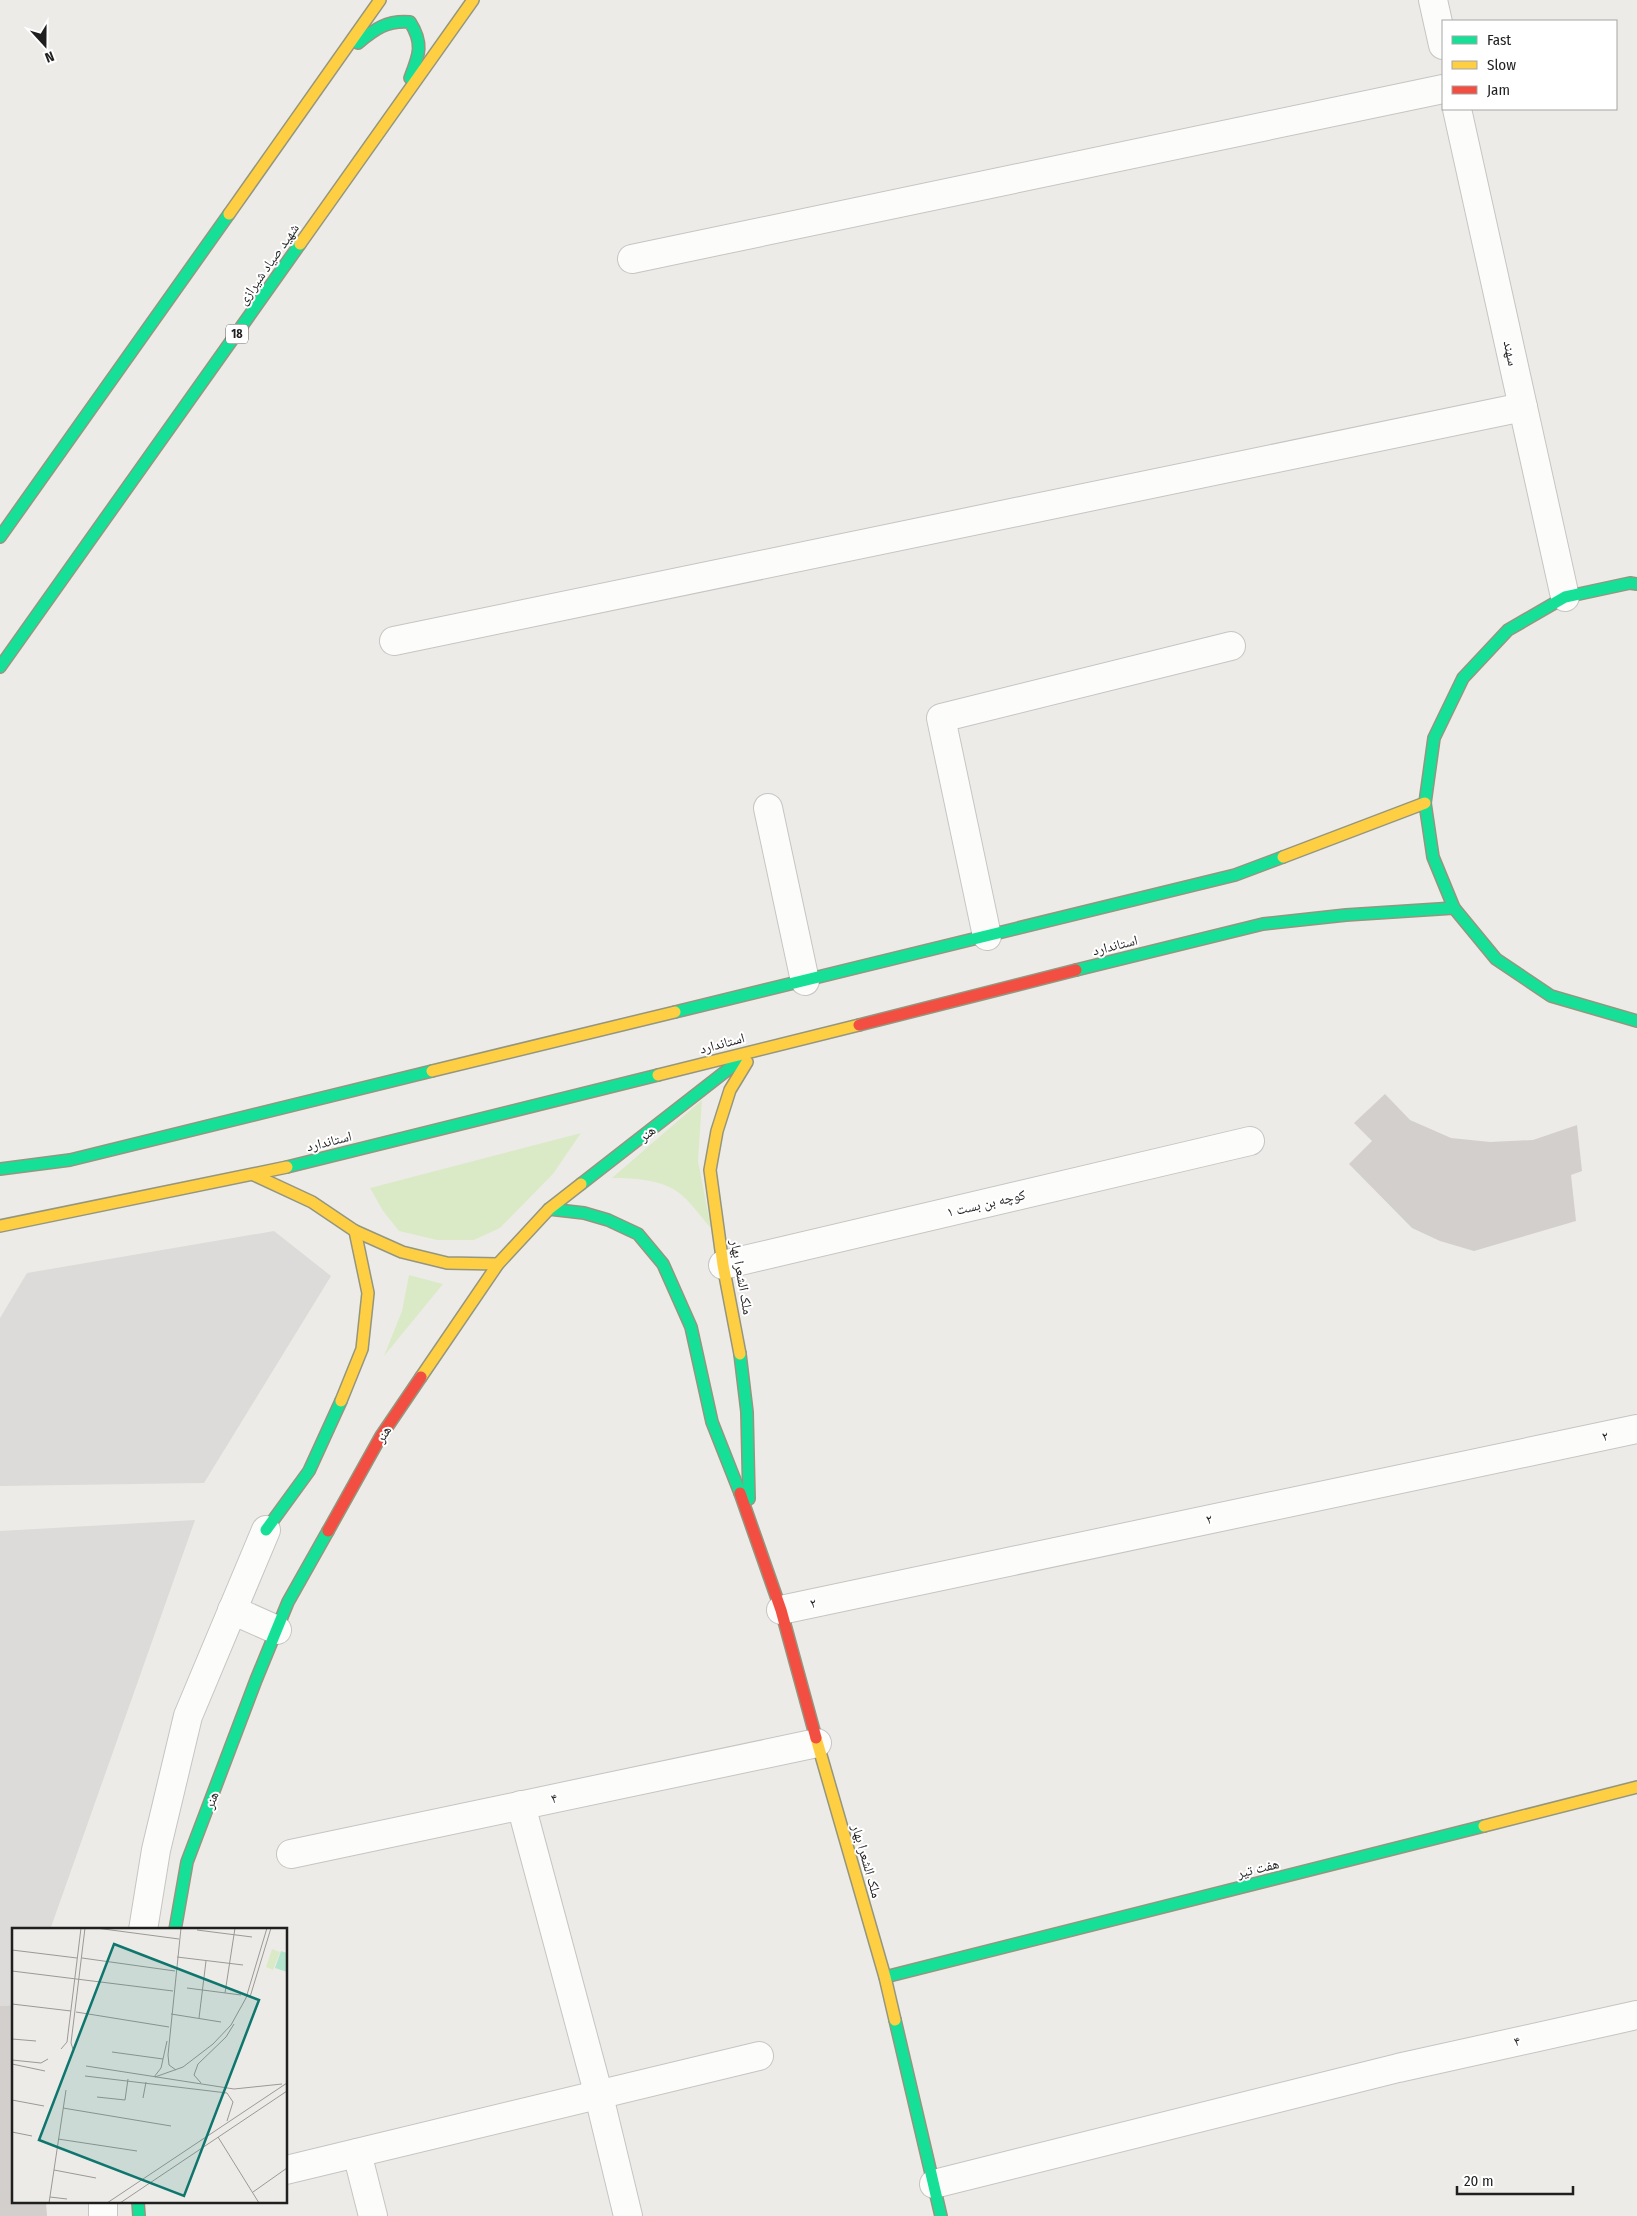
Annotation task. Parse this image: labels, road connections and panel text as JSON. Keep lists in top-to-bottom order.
{
  "streets": {
    "main road": [
      "شهید صیاد شیرازی",
      "18",
      "استاندارد",
      "هنر",
      "ملک الشعرا بهار",
      "هفت تیر"
    ],
    "street": [
      "سهند",
      "کوچه بن بست ۱",
      "۲",
      "۴"
    ]
  },
  "crossings": [
    ["استاندارد", "هنر"],
    ["استاندارد", "ملک الشعرا بهار"],
    ["هنر", "ملک الشعرا بهار"],
    ["کوچه بن بست ۱", "ملک الشعرا بهار"],
    ["ملک الشعرا بهار", "۲"],
    ["ملک الشعرا بهار", "۴"],
    ["ملک الشعرا بهار", "هفت تیر"]
  ],
  "legend": ["Fast", "Slow", "Jam"],
  "scale_bar": "20 m",
  "north": "bottom"
}
